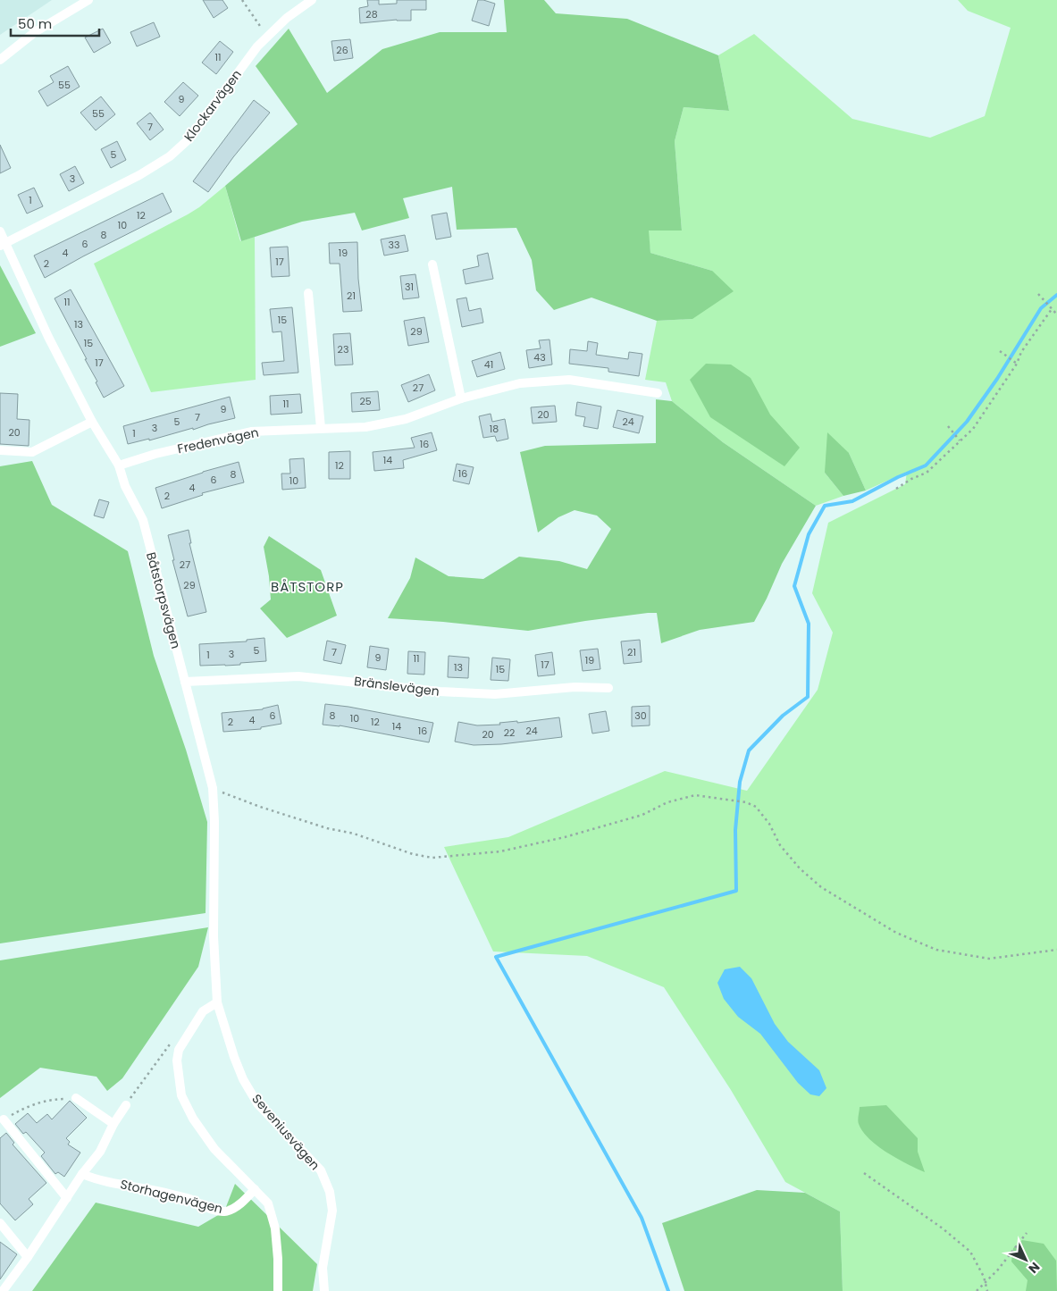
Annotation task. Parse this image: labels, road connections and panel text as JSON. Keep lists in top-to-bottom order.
{
  "streets": {
    "street": [
      "Klockarvägen",
      "Fredenvägen",
      "Båtstorpsvägen",
      "Bränslevägen",
      "Seveniusvägen",
      "Storhagenvägen"
    ]
  },
  "crossings": [
    ["Klockarvägen", "Båtstorpsvägen"],
    ["Fredenvägen", "Båtstorpsvägen"],
    ["Båtstorpsvägen", "Bränslevägen"],
    ["Båtstorpsvägen", "Seveniusvägen"]
  ],
  "districts": ["BÅTSTORP"],
  "house_numbers": [
    "28",
    "26",
    "11",
    "55",
    "9",
    "55",
    "7",
    "5",
    "3",
    "1",
    "12",
    "10",
    "8",
    "6",
    "33",
    "4",
    "19",
    "17",
    "2",
    "31",
    "21",
    "11",
    "15",
    "13",
    "29",
    "15",
    "23",
    "43",
    "17",
    "41",
    "27",
    "25",
    "11",
    "9",
    "20",
    "7",
    "5",
    "24",
    "3",
    "18",
    "20",
    "1",
    "16",
    "14",
    "12",
    "16",
    "8",
    "6",
    "10",
    "4",
    "2",
    "27",
    "29",
    "5",
    "7",
    "21",
    "3",
    "1",
    "9",
    "11",
    "19",
    "17",
    "13",
    "15",
    "6",
    "8",
    "30",
    "10",
    "4",
    "2",
    "12",
    "14",
    "16",
    "24",
    "22",
    "20"
  ],
  "scale_bar": "50 m",
  "north": "bottom right"
}
